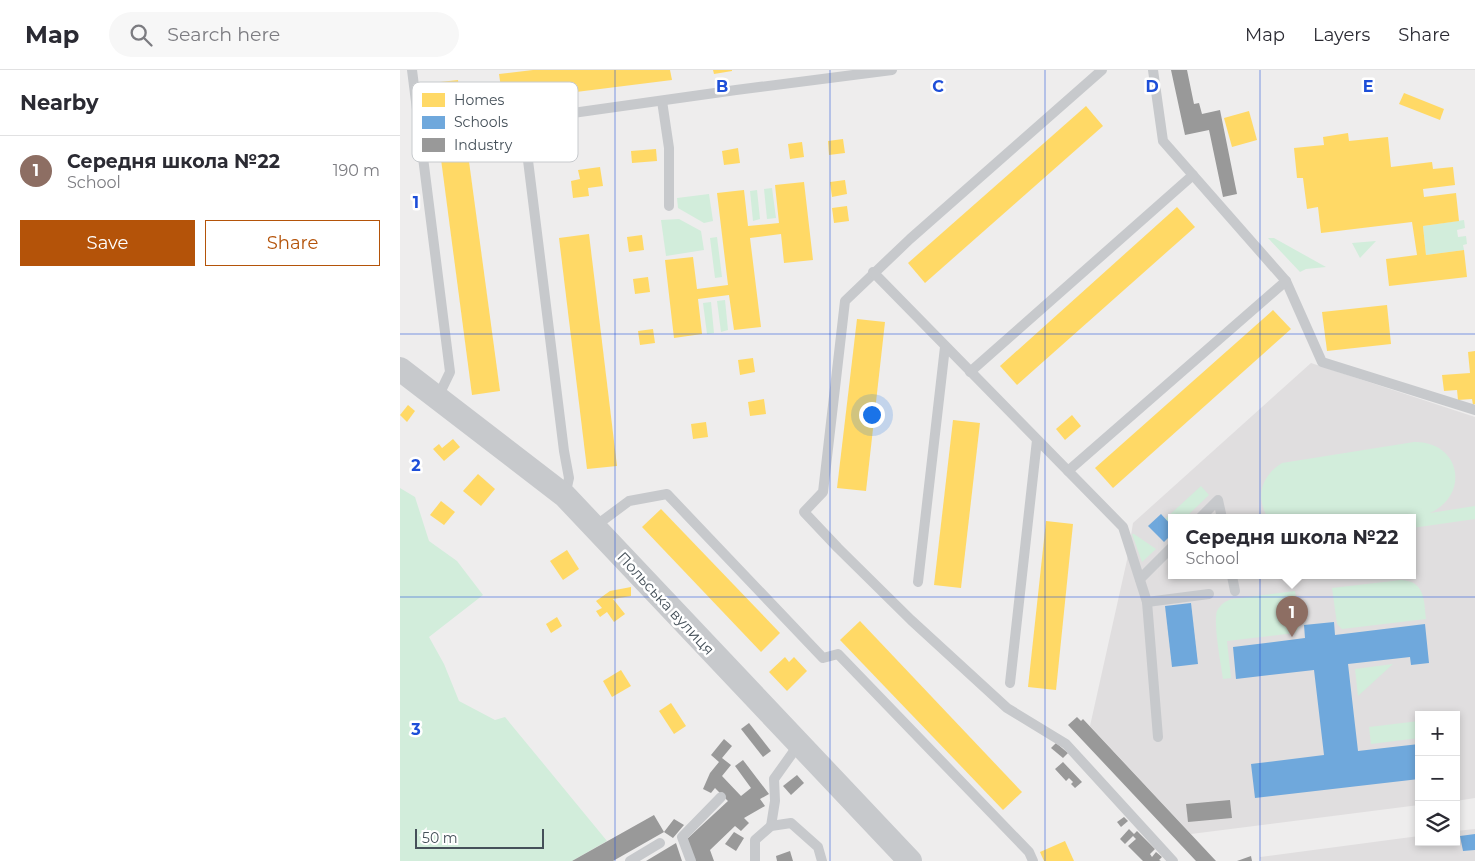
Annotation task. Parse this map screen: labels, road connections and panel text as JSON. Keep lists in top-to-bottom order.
{
  "streets": {
    "street": ["Польська вулиця"]
  },
  "legend": ["Homes", "Schools", "Industry"],
  "scale_bar": "50 m",
  "page": {
    "header": "Map",
    "search": "Search here",
    "nav": ["Map", "Layers", "Share"],
    "heading": "Nearby",
    "list": [
      {
        "mark": "1",
        "name": "Середня школа №22",
        "note": "School",
        "value": "190 m"
      }
    ],
    "buttons": ["Save", "Share"],
    "popup": ["Середня школа №22", "School"],
    "pins": "1",
    "map_buttons": ["+", "−"],
    "scale": "50 m"
  },
  "grid": {
    "columns": [
      "B",
      "C",
      "D",
      "E"
    ],
    "rows": ["1", "2", "3"]
  }
}
